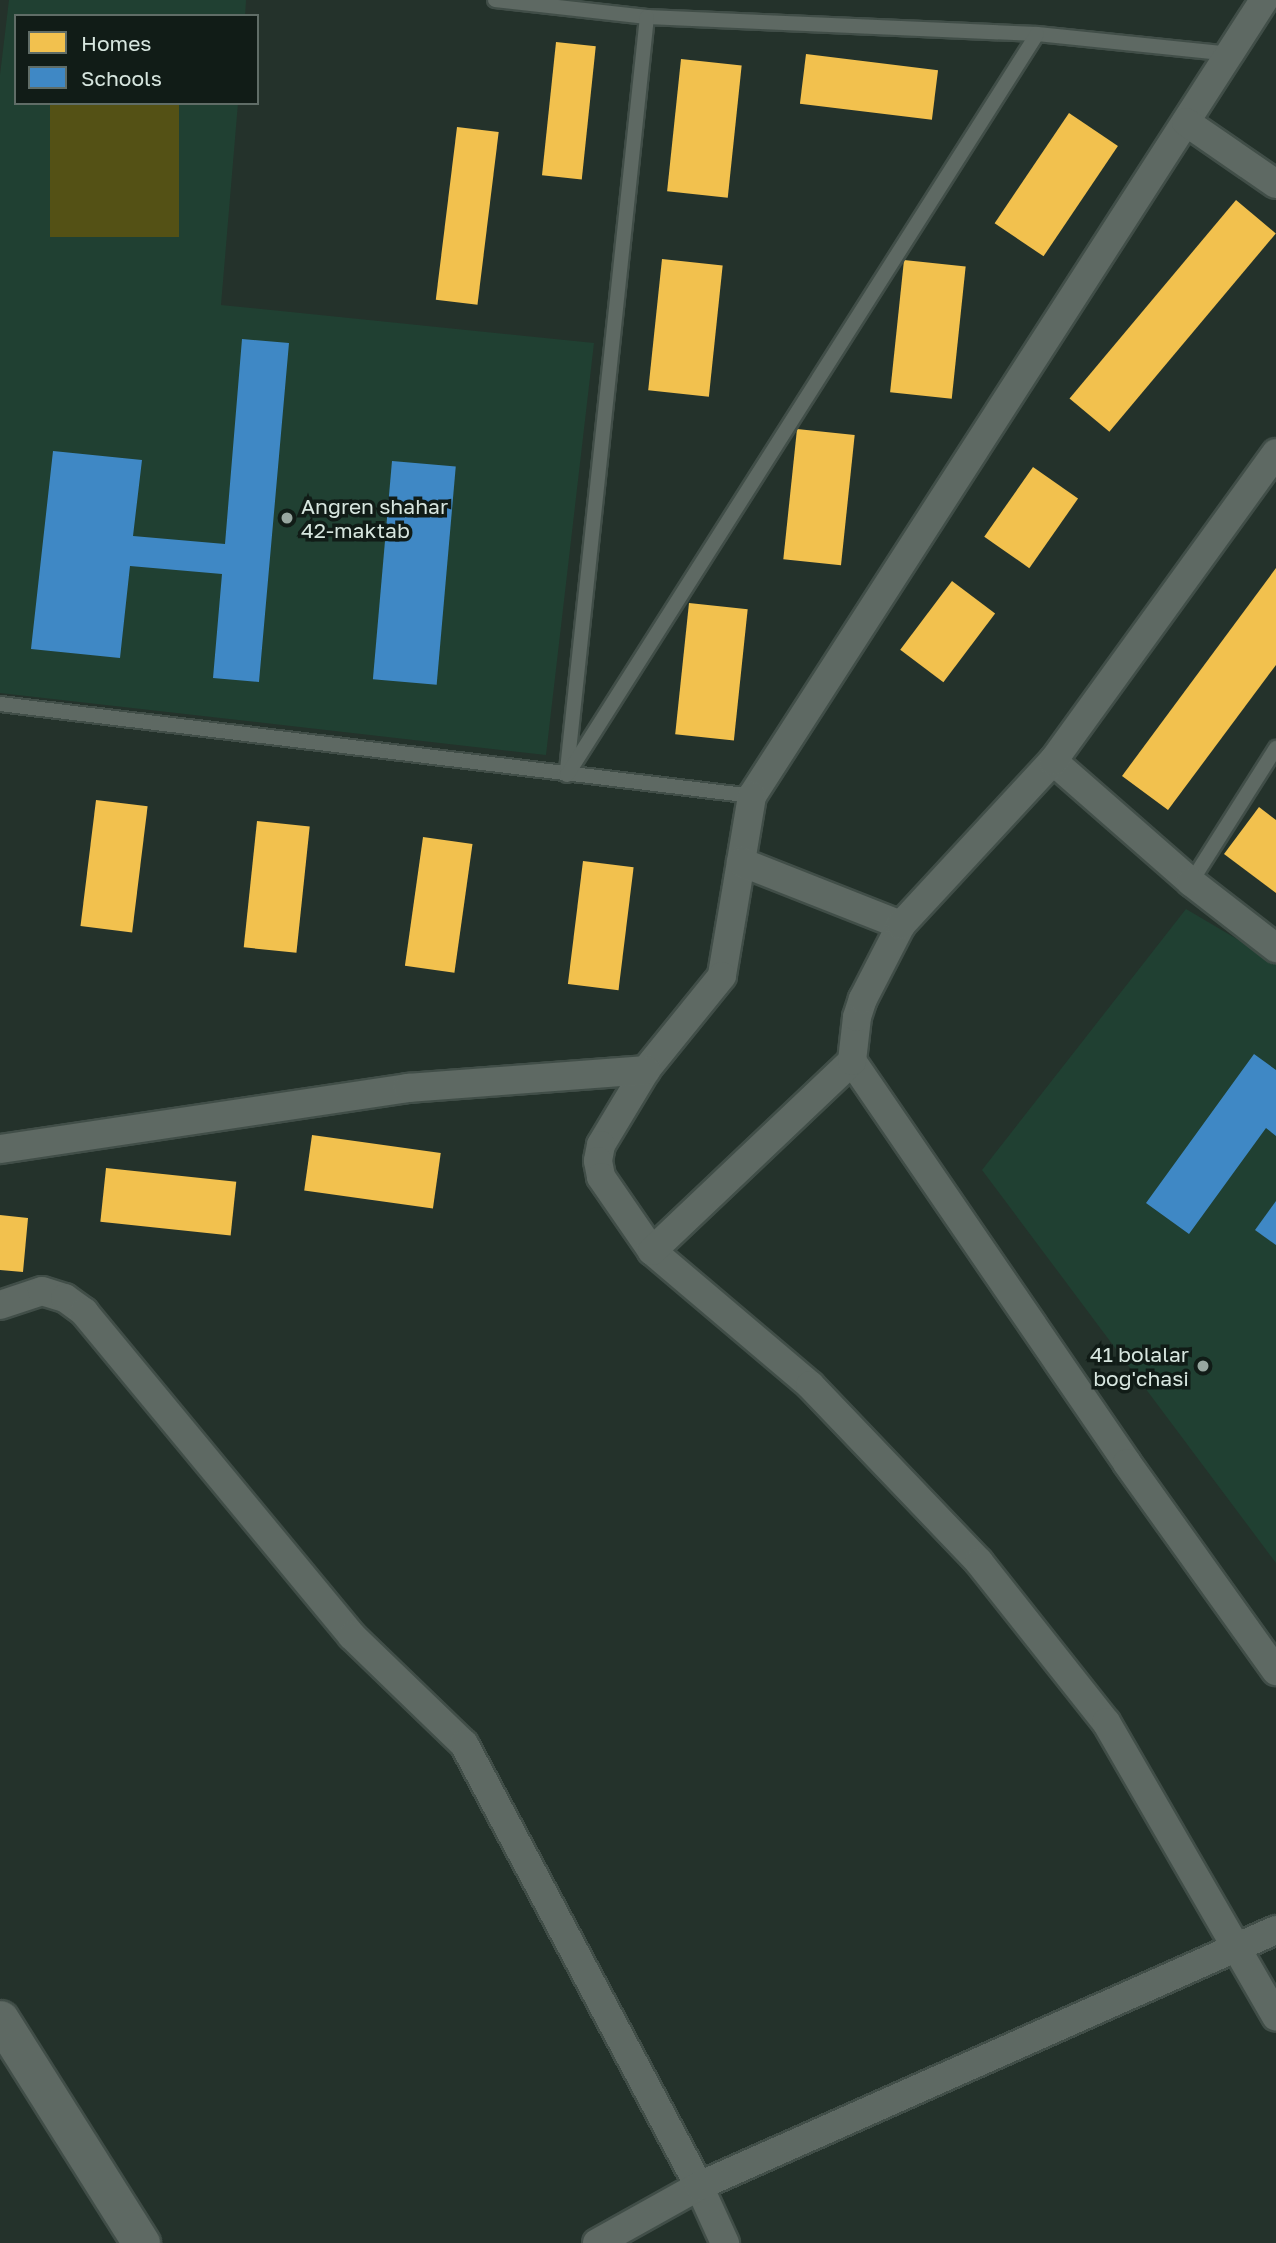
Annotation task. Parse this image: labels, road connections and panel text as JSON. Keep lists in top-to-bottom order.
{
  "places": ["Angren shahar 42-maktab", "41 bolalar bog'chasi"],
  "legend": ["Homes", "Schools"]
}
